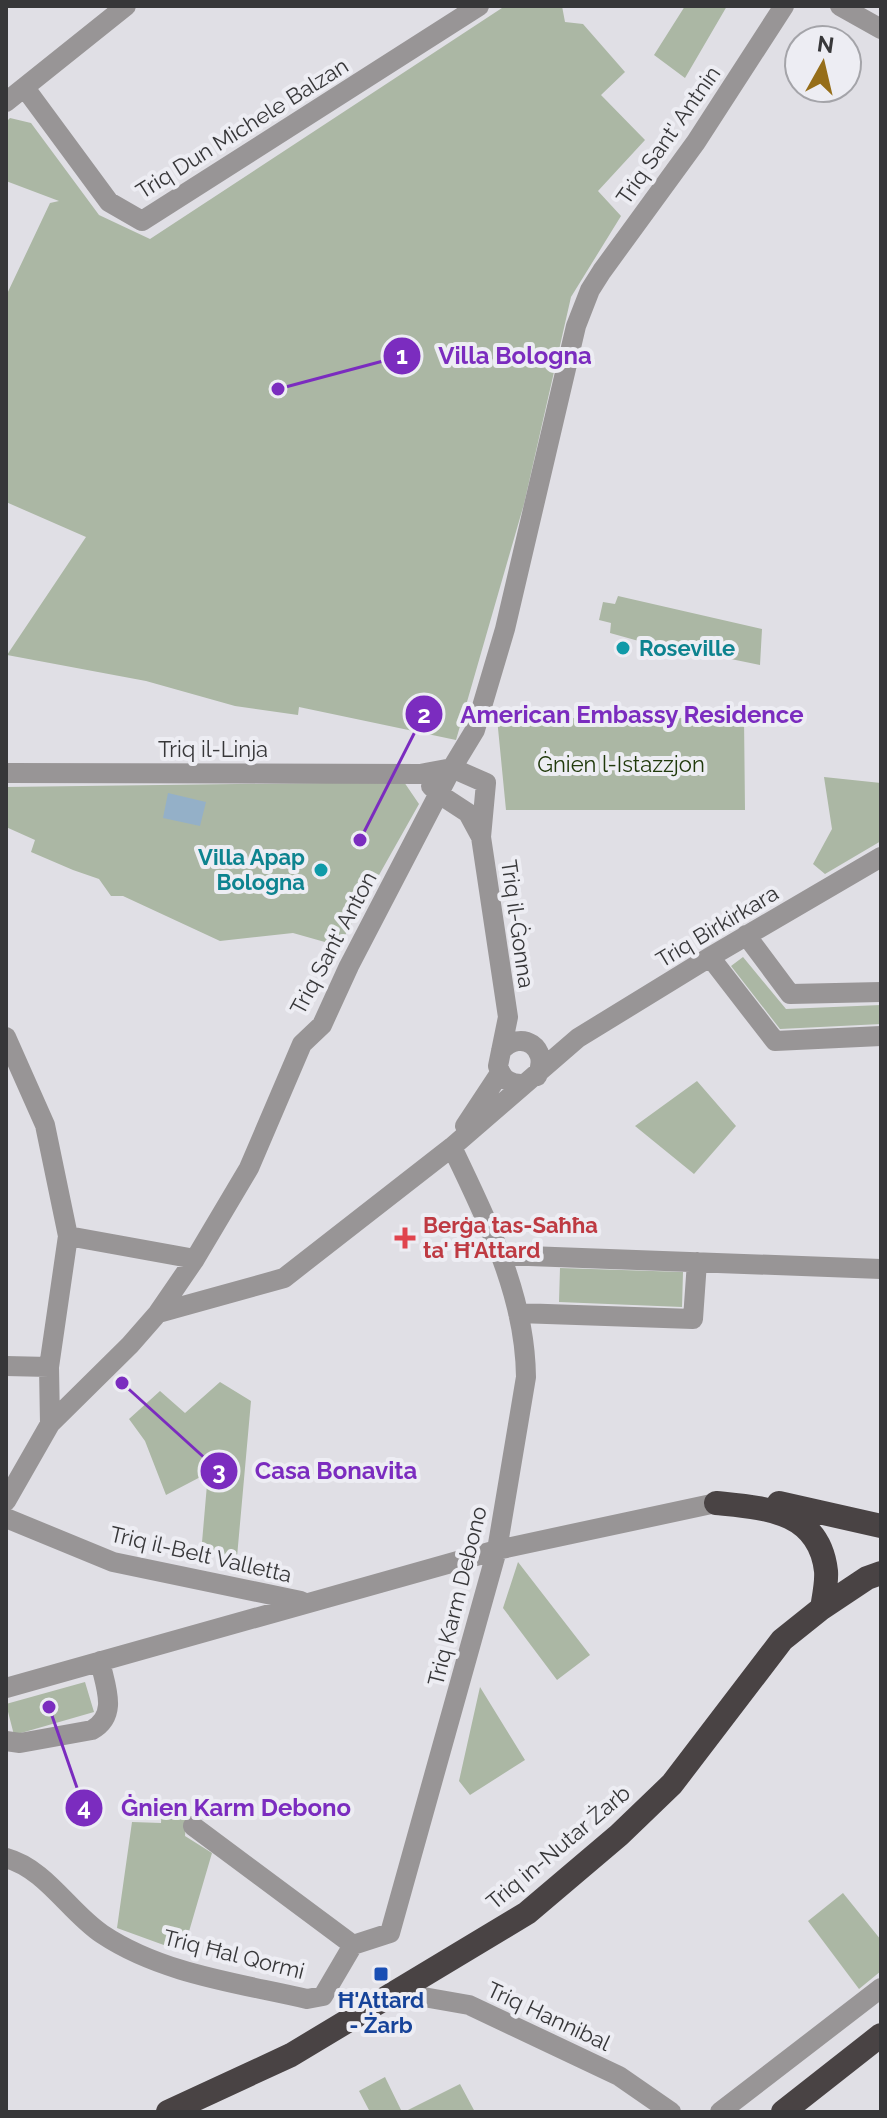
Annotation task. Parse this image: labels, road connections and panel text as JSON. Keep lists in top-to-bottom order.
{
  "streets": {
    "highway": ["Triq in-Nutar Żarb"],
    "street": [
      "Triq Dun Michele Balzan",
      "Triq Sant' Antnin",
      "Triq il-Linja",
      "Triq il-Ġonna",
      "Triq Birkirkara",
      "Triq Sant' Anton",
      "Triq il-Belt Valletta",
      "Triq Karm Debono",
      "Triq Ħal Qormi",
      "Triq Hannibal"
    ]
  },
  "crossings": [
    ["Triq Sant' Antnin", "Triq Sant' Anton"],
    ["Triq il-Linja", "Triq il-Ġonna"],
    ["Triq il-Linja", "Triq Sant' Anton"],
    ["Triq il-Ġonna", "Triq Birkirkara"],
    ["Triq il-Ġonna", "Triq Sant' Anton"],
    ["Triq Birkirkara", "Triq Sant' Anton"],
    ["Triq Birkirkara", "Triq Karm Debono"],
    ["Triq il-Belt Valletta", "Triq Karm Debono"],
    ["Triq Karm Debono", "Triq Ħal Qormi"],
    ["Triq in-Nutar Żarb", "Triq Hannibal"]
  ],
  "parks": ["Ġnien l-Istazzjon"],
  "places": {
    "other": [
      "Villa Bologna",
      "Roseville",
      "American Embassy Residence",
      "Villa Apap Bologna",
      "Casa Bonavita",
      "Ġnien Karm Debono"
    ],
    "health": ["Berġa tas-Saħħa ta' Ħ'Attard"],
    "transit": ["Ħ'Attard - Żarb"]
  },
  "north": "top"
}
